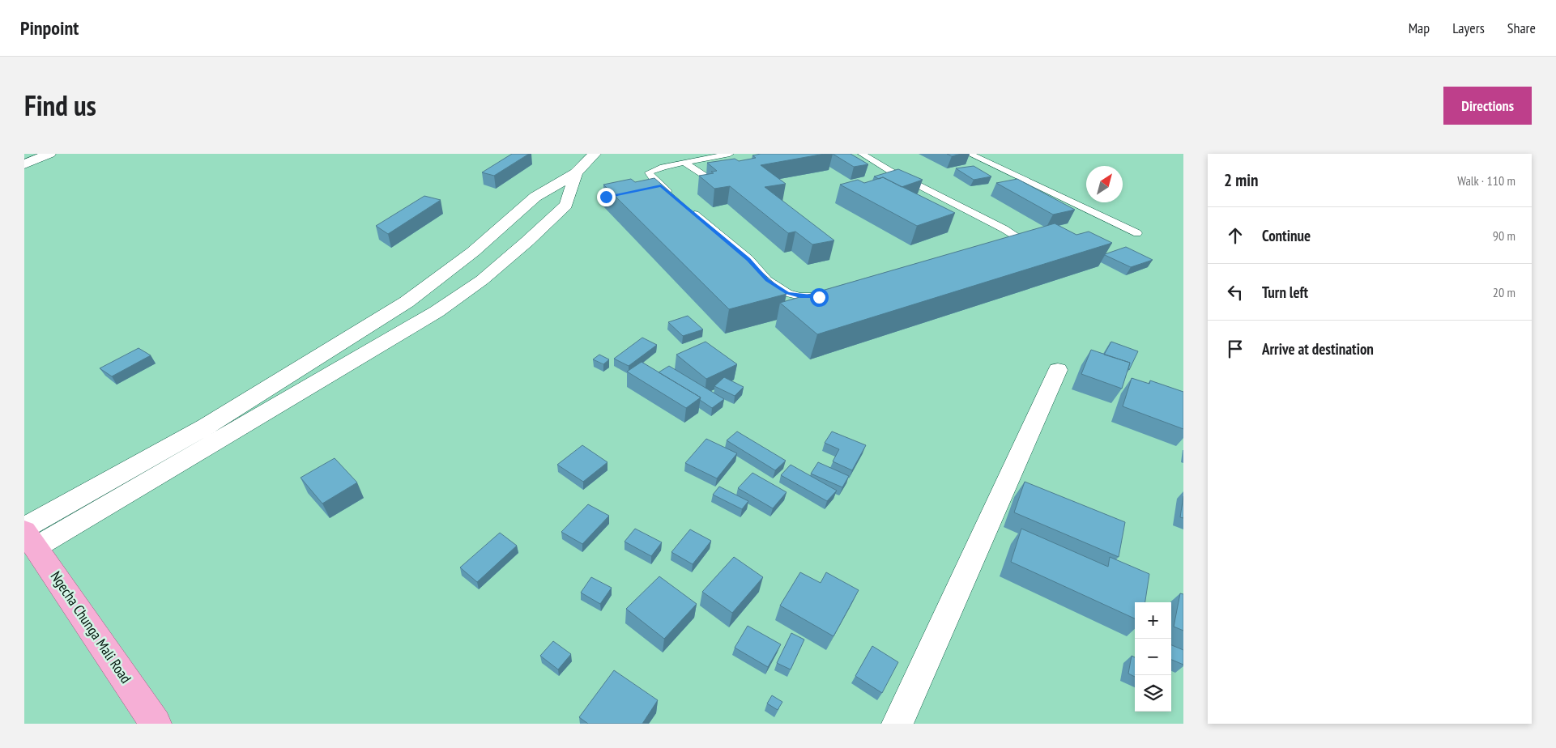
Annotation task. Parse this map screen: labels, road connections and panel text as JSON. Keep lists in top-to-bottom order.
{
  "streets": {
    "main road": ["Ngecha Chunga Mali Road"]
  },
  "north": "top right",
  "page": {
    "header": "Pinpoint",
    "nav": ["Map", "Layers", "Share"],
    "title": "Find us",
    "buttons": "Directions",
    "heading": ["2 min", "Walk · 110 m"],
    "list": [
      ["Continue", "90 m"],
      ["Turn left", "20 m"],
      "Arrive at destination"
    ],
    "map_buttons": ["+", "−"]
  }
}
